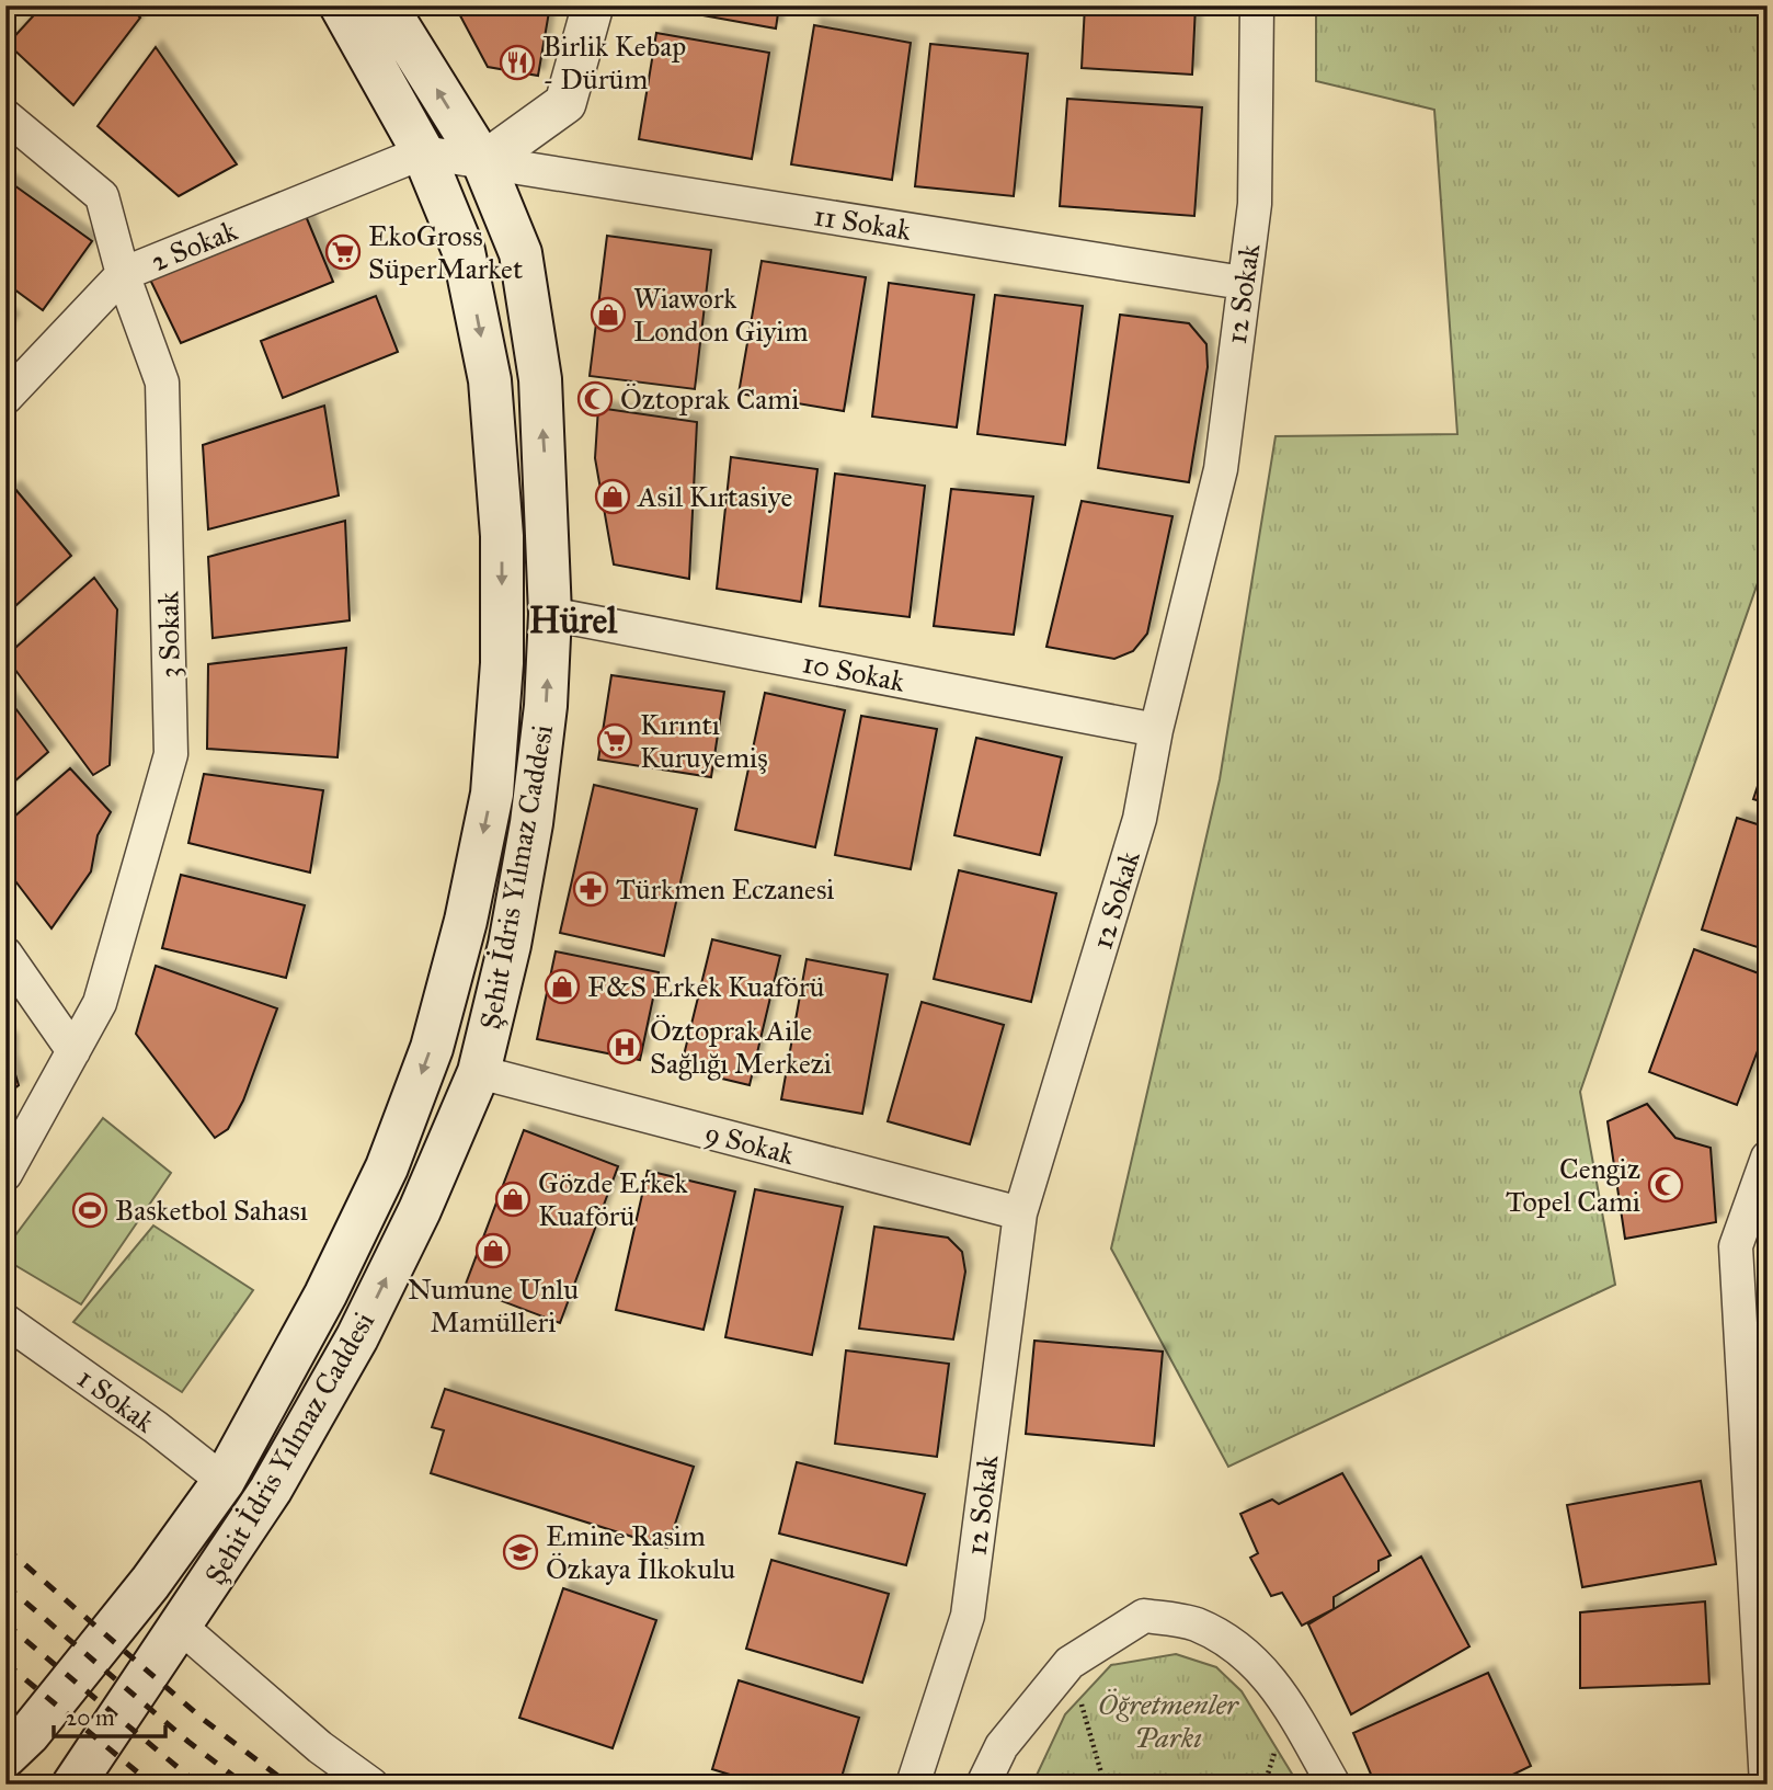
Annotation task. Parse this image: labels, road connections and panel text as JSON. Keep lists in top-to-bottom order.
{
  "streets": {
    "main road": ["Şehit İdris Yılmaz Caddesi"],
    "street": [
      "11 Sokak",
      "2 Sokak",
      "12 Sokak",
      "3 Sokak",
      "10 Sokak",
      "9 Sokak",
      "1 Sokak"
    ]
  },
  "crossings": [
    ["11 Sokak", "2 Sokak"],
    ["11 Sokak", "12 Sokak"],
    ["11 Sokak", "Şehit İdris Yılmaz Caddesi"],
    ["2 Sokak", "3 Sokak"],
    ["2 Sokak", "Şehit İdris Yılmaz Caddesi"],
    ["12 Sokak", "10 Sokak"],
    ["12 Sokak", "9 Sokak"],
    ["10 Sokak", "Şehit İdris Yılmaz Caddesi"],
    ["Şehit İdris Yılmaz Caddesi", "9 Sokak"],
    ["Şehit İdris Yılmaz Caddesi", "1 Sokak"]
  ],
  "districts": ["Hürel"],
  "parks": ["Öğretmenler Parkı"],
  "places": {
    "restaurant": ["Birlik Kebap - Dürüm"],
    "supermarket": ["EkoGross SüperMarket", "Kırıntı Kuruyemiş"],
    "shop": [
      "Wiawork London Giyim",
      "Asil Kırtasiye",
      "F&S Erkek Kuaförü",
      "Gözde Erkek Kuaförü",
      "Numune Unlu Mamülleri"
    ],
    "mosque": ["Öztoprak Cami", "Cengiz Topel Cami"],
    "pharmacy": ["Türkmen Eczanesi"],
    "hospital": ["Öztoprak Aile Sağlığı Merkezi"],
    "sports": ["Basketbol Sahası"],
    "school or university": ["Emine Rasim Özkaya İlkokulu"]
  },
  "scale_bar": "20 m"
}
